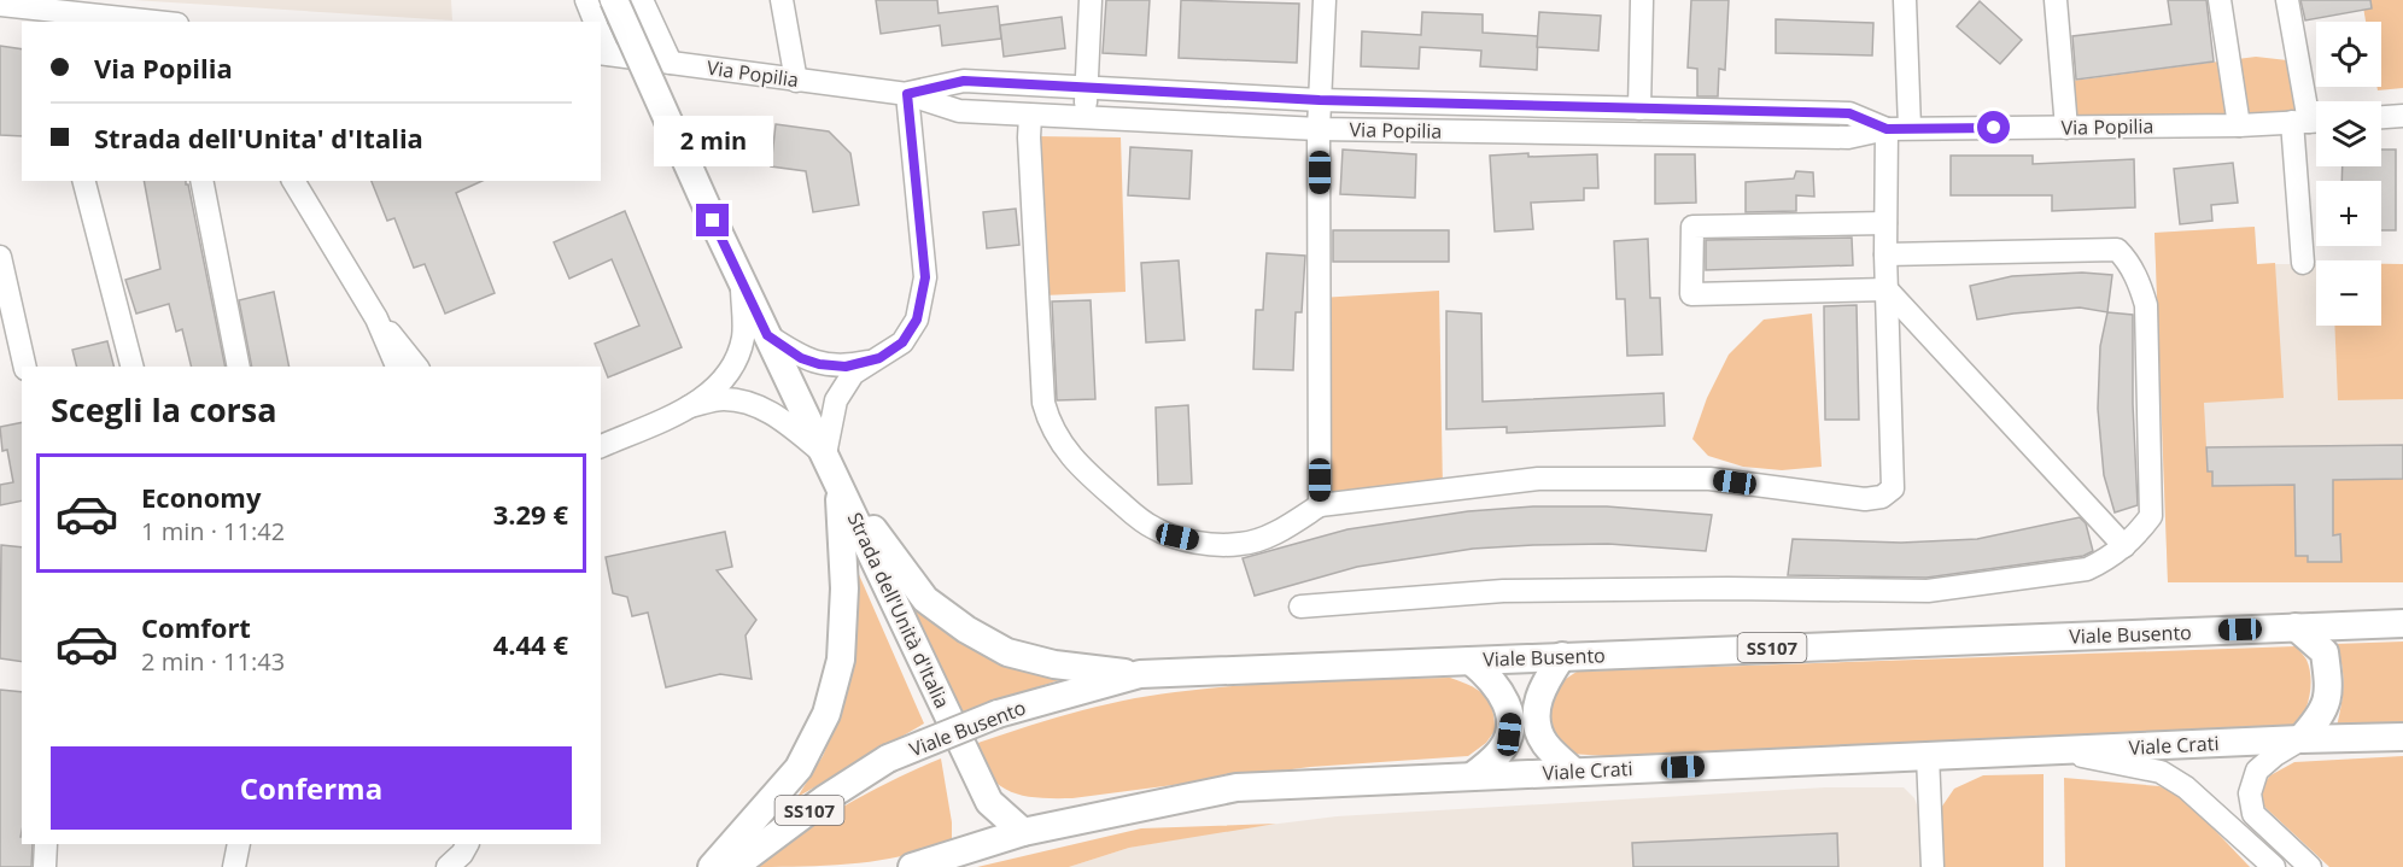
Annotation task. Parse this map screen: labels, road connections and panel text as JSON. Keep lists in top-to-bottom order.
{
  "streets": {
    "main road": [
      "Strada dell'Unità d'Italia",
      "Viale Busento",
      "SS107",
      "Viale Crati"
    ],
    "street": ["Via Popilia"]
  },
  "crossings": [
    ["Strada dell'Unità d'Italia", "Viale Crati"]
  ],
  "page": {
    "map_buttons": ["+", "−"],
    "banner": ["Via Popilia", "Strada dell'Unita' d'Italia"],
    "bubble": "2 min",
    "heading": "Scegli la corsa",
    "list": [
      {
        "name": "Economy",
        "note": "1 min · 11:42",
        "value": "3.29 €"
      },
      {
        "name": "Comfort",
        "note": "2 min · 11:43",
        "value": "4.44 €"
      }
    ],
    "buttons": "Conferma"
  }
}
